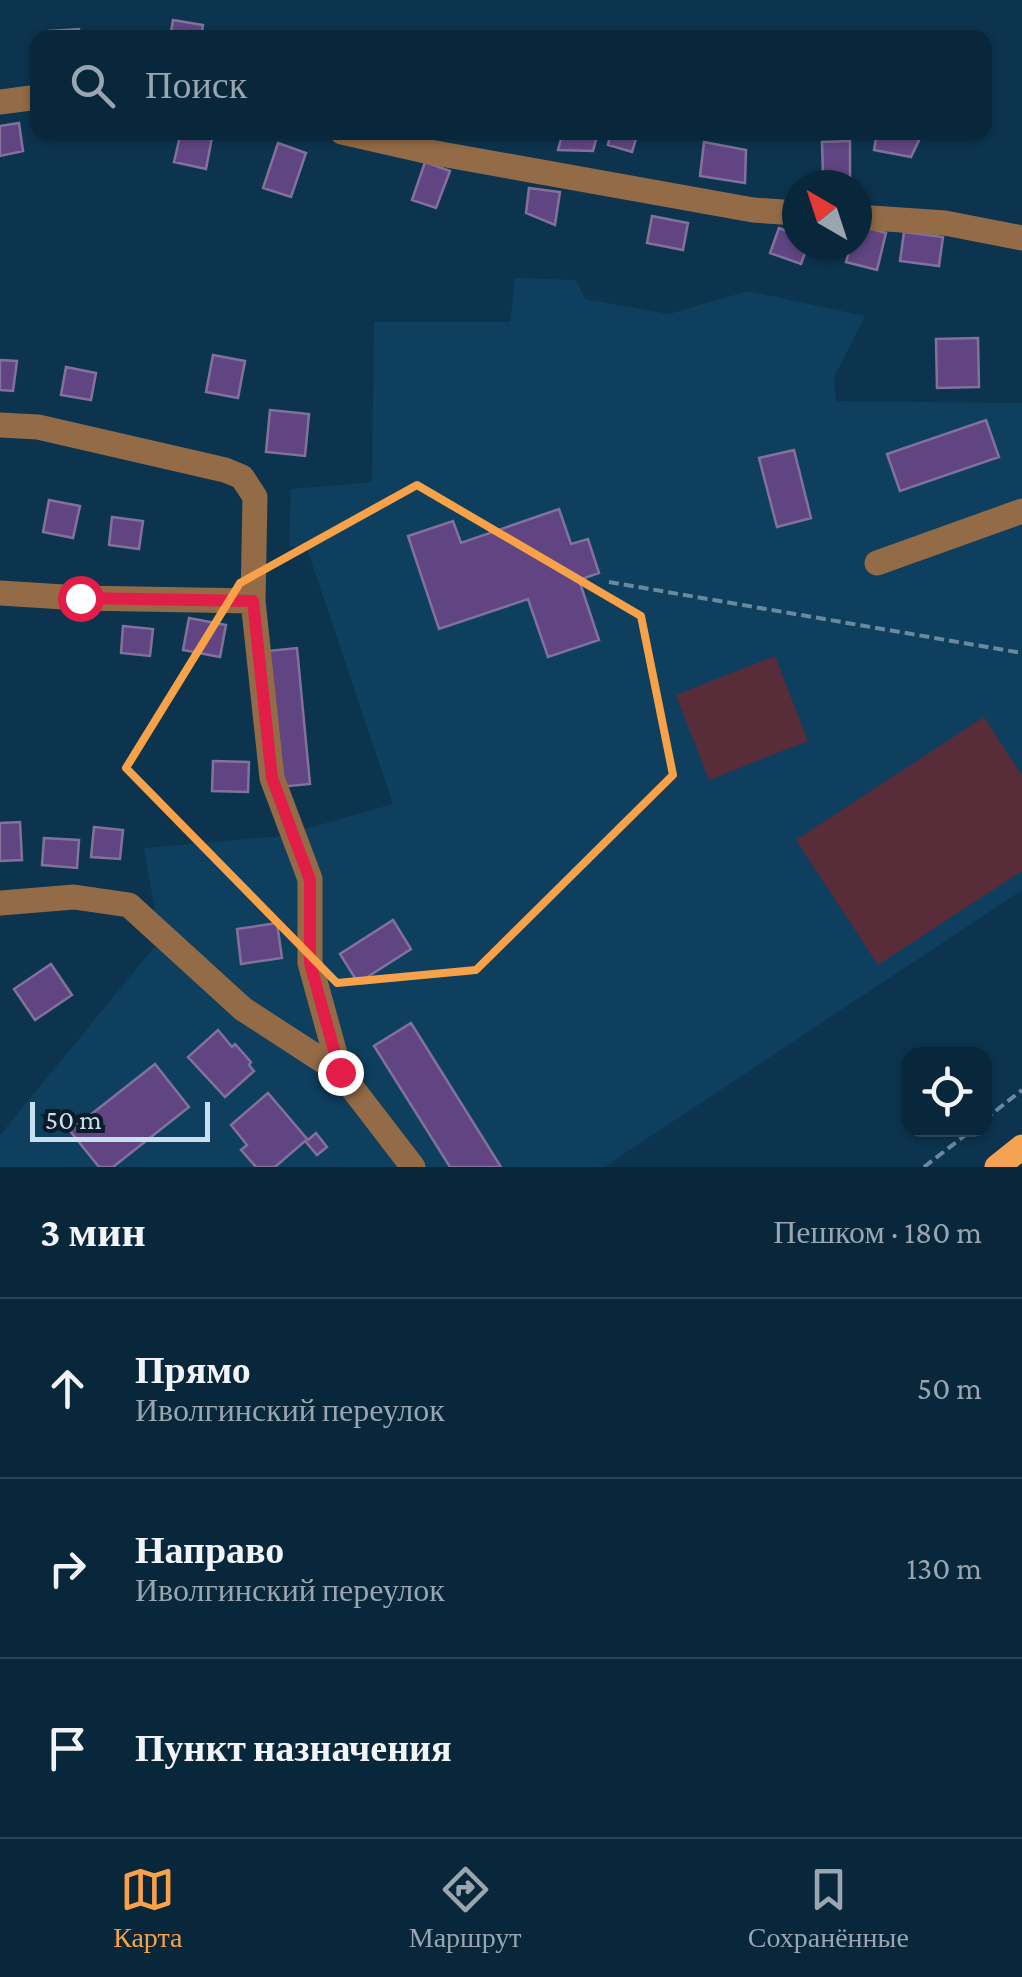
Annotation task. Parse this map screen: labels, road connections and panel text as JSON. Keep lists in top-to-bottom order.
{
  "scale_bar": "50 m",
  "north": "top left",
  "page": {
    "search": "Поиск",
    "scale": "50 m",
    "heading": ["3 мин", "Пешком · 180 m"],
    "list": [
      ["Прямо", "Иволгинский переулок", "50 m"],
      ["Направо", "Иволгинский переулок", "130 m"],
      "Пункт назначения"
    ],
    "nav": ["Карта", "Маршрут", "Сохранённые"]
  }
}
